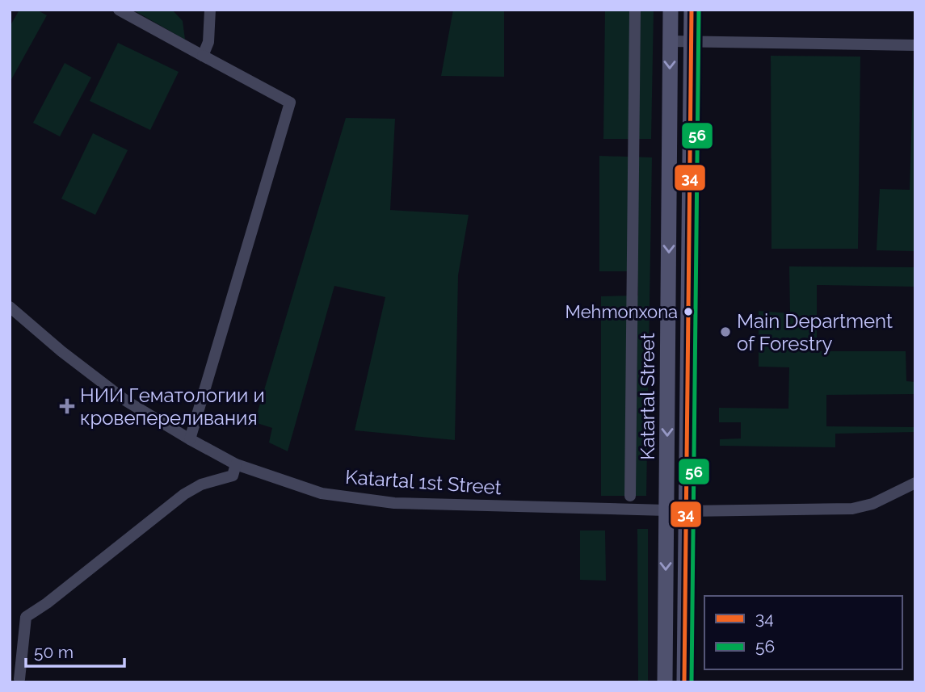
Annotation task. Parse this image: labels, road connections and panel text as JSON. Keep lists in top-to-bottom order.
{
  "streets": {
    "main road": ["Katartal Street", "Katartal 1st Street"]
  },
  "crossings": [
    ["Katartal Street", "Katartal 1st Street"]
  ],
  "places": {
    "other": ["Mehmonxona", "Main Department of Forestry"],
    "health": ["НИИ Гематологии и кровепереливания"]
  },
  "lines": ["transit line 34", "transit line 56"],
  "legend": ["34", "56"],
  "scale_bar": "50 m"
}
